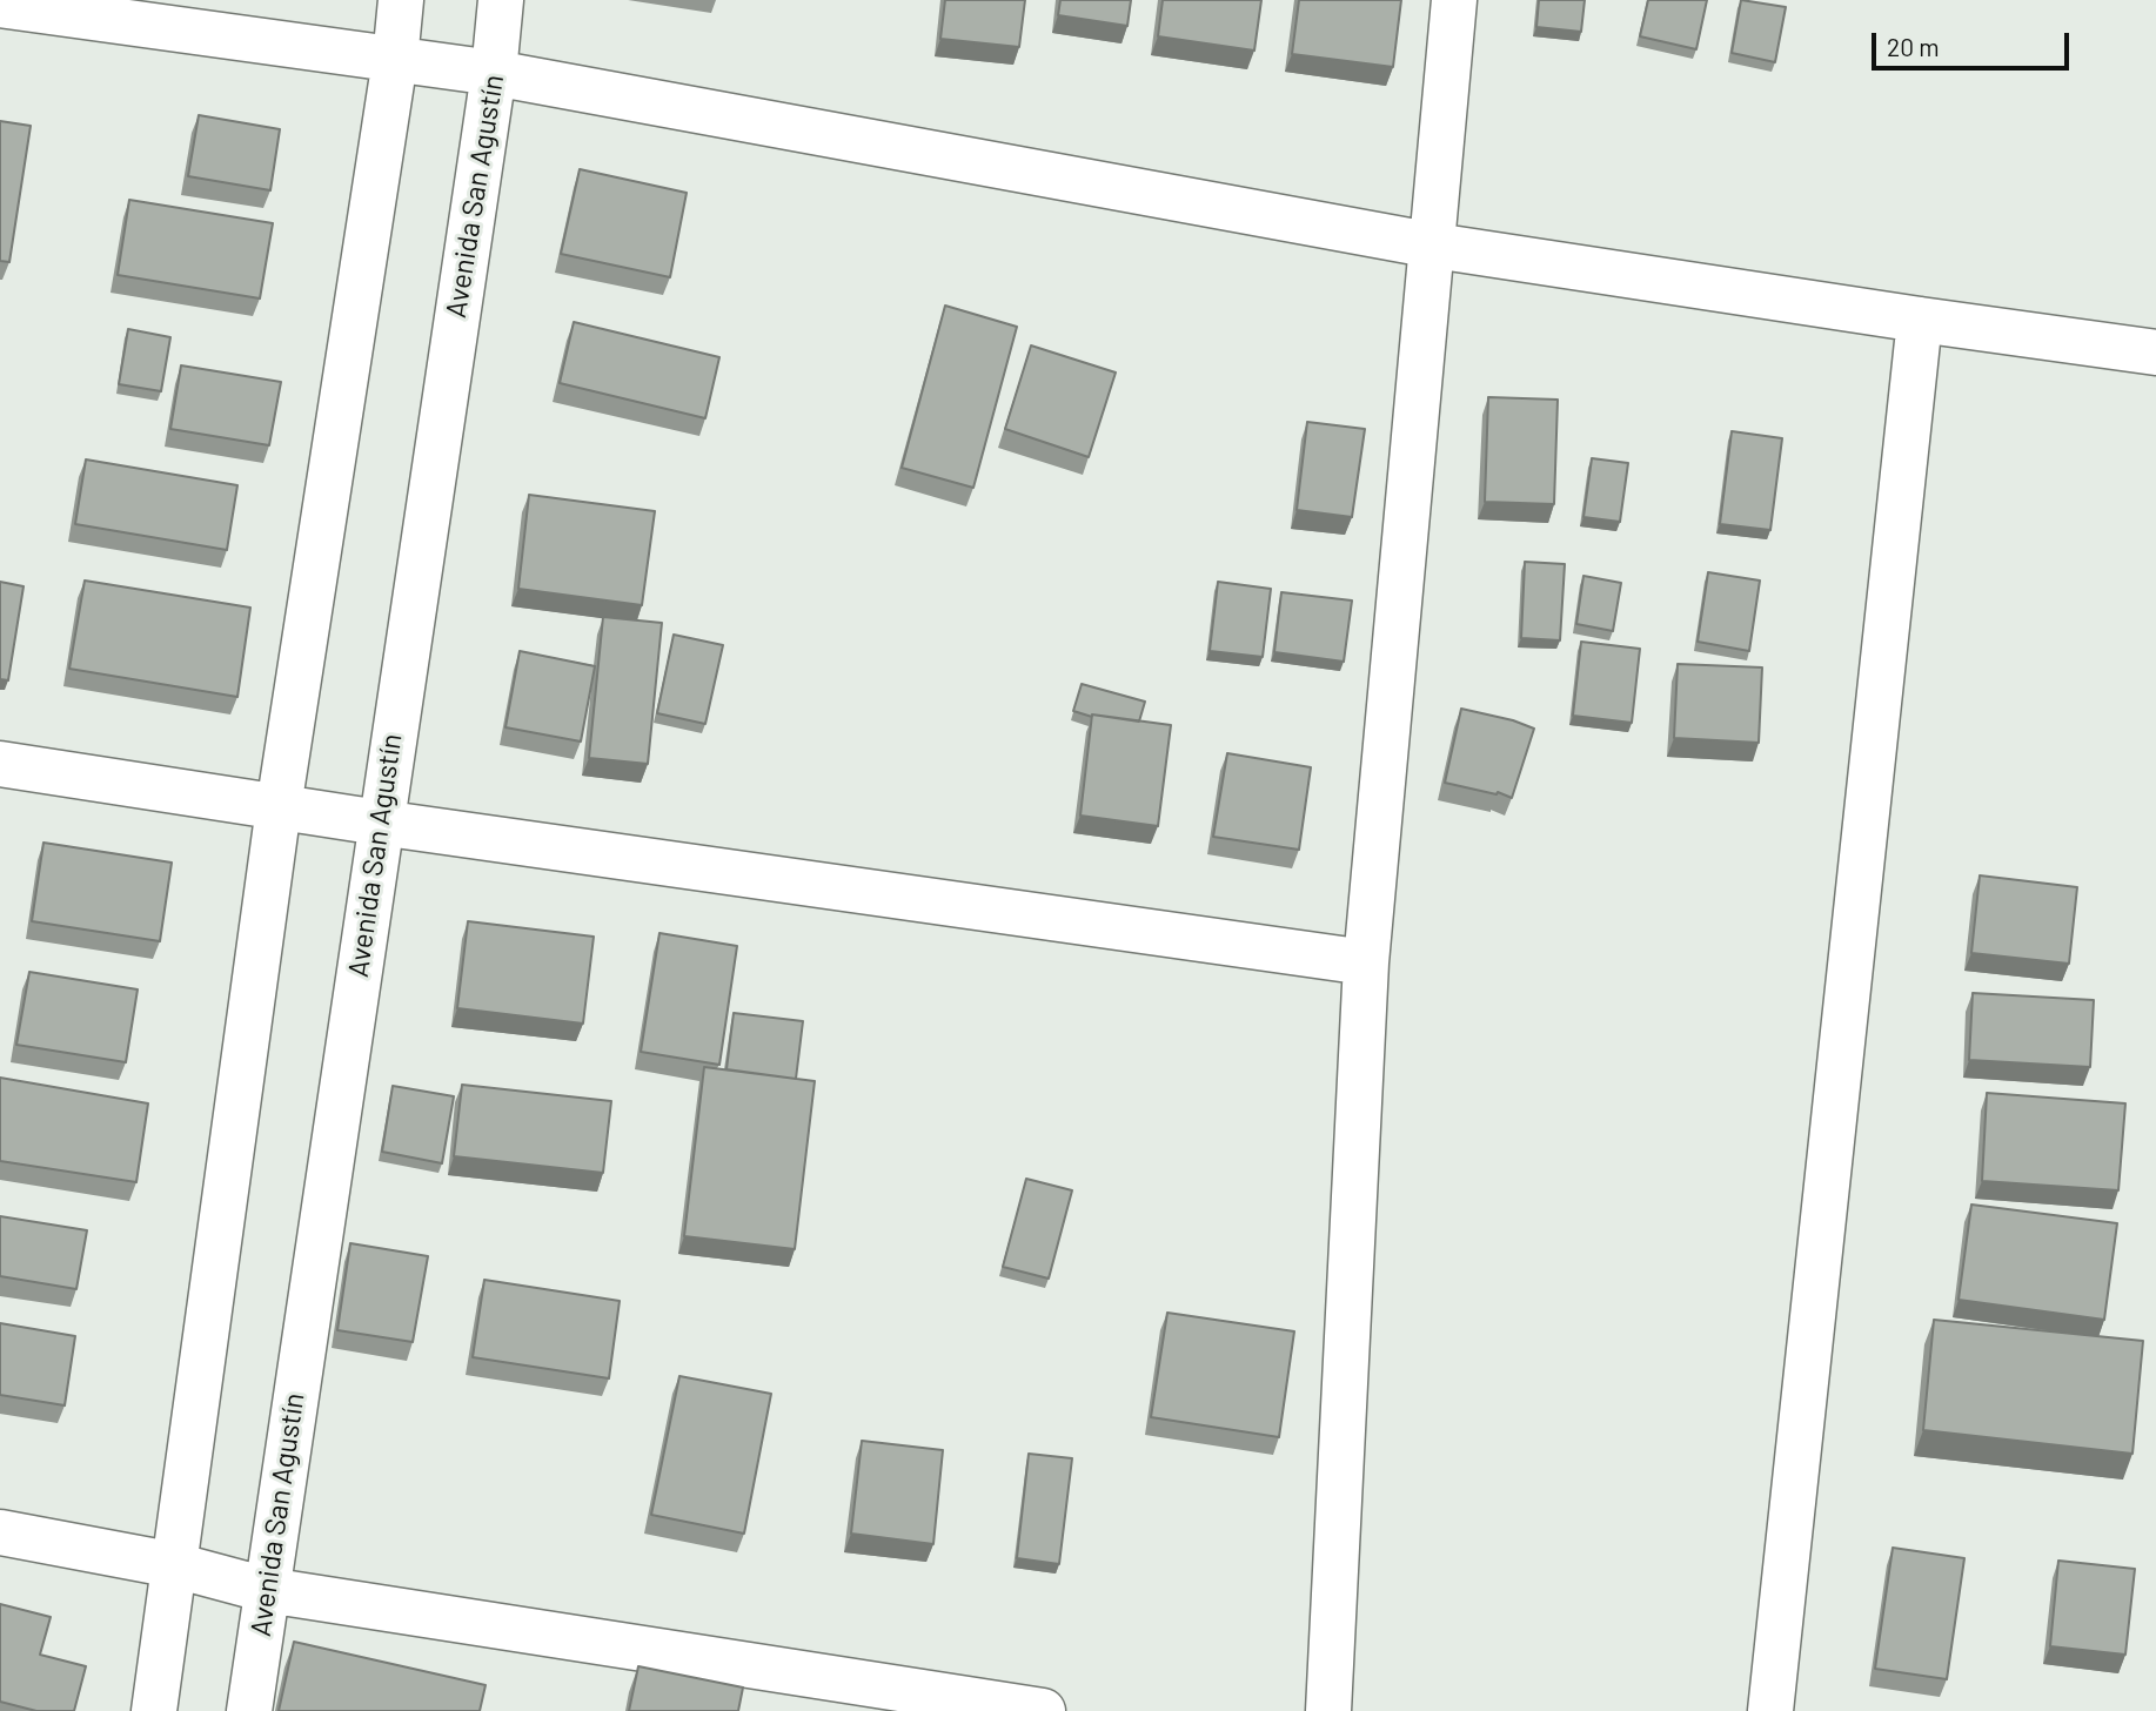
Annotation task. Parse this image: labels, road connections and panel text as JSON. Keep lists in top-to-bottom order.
{
  "streets": {
    "street": ["Avenida San Agustín"]
  },
  "scale_bar": "20 m"
}
